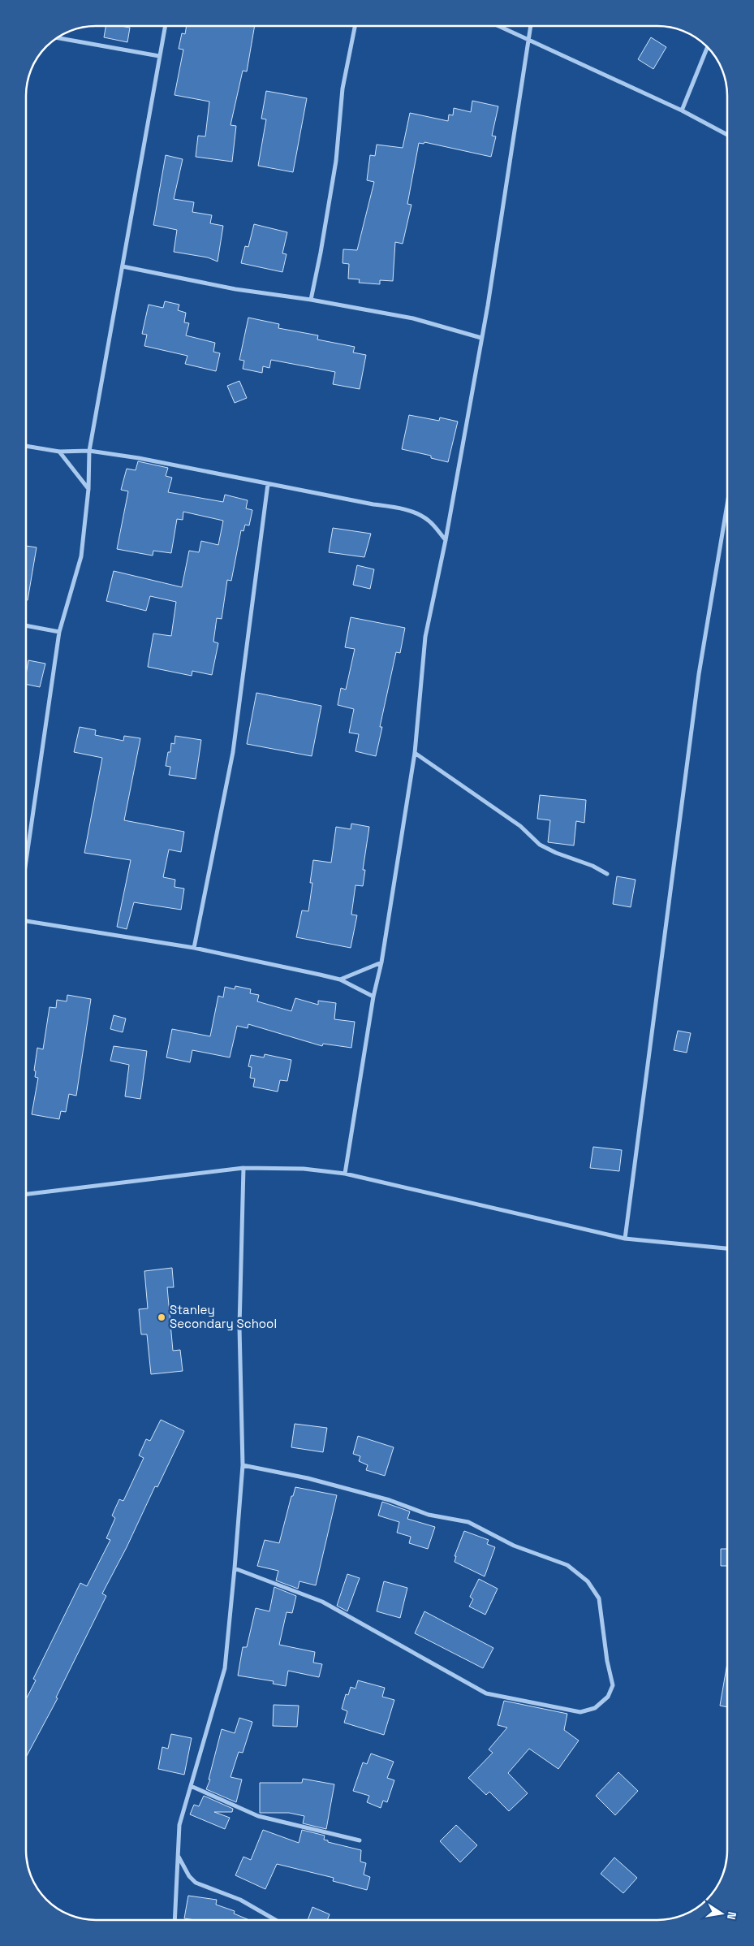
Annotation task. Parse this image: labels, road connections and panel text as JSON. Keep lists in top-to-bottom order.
{
  "places": ["Stanley Secondary School"],
  "north": "right"
}
